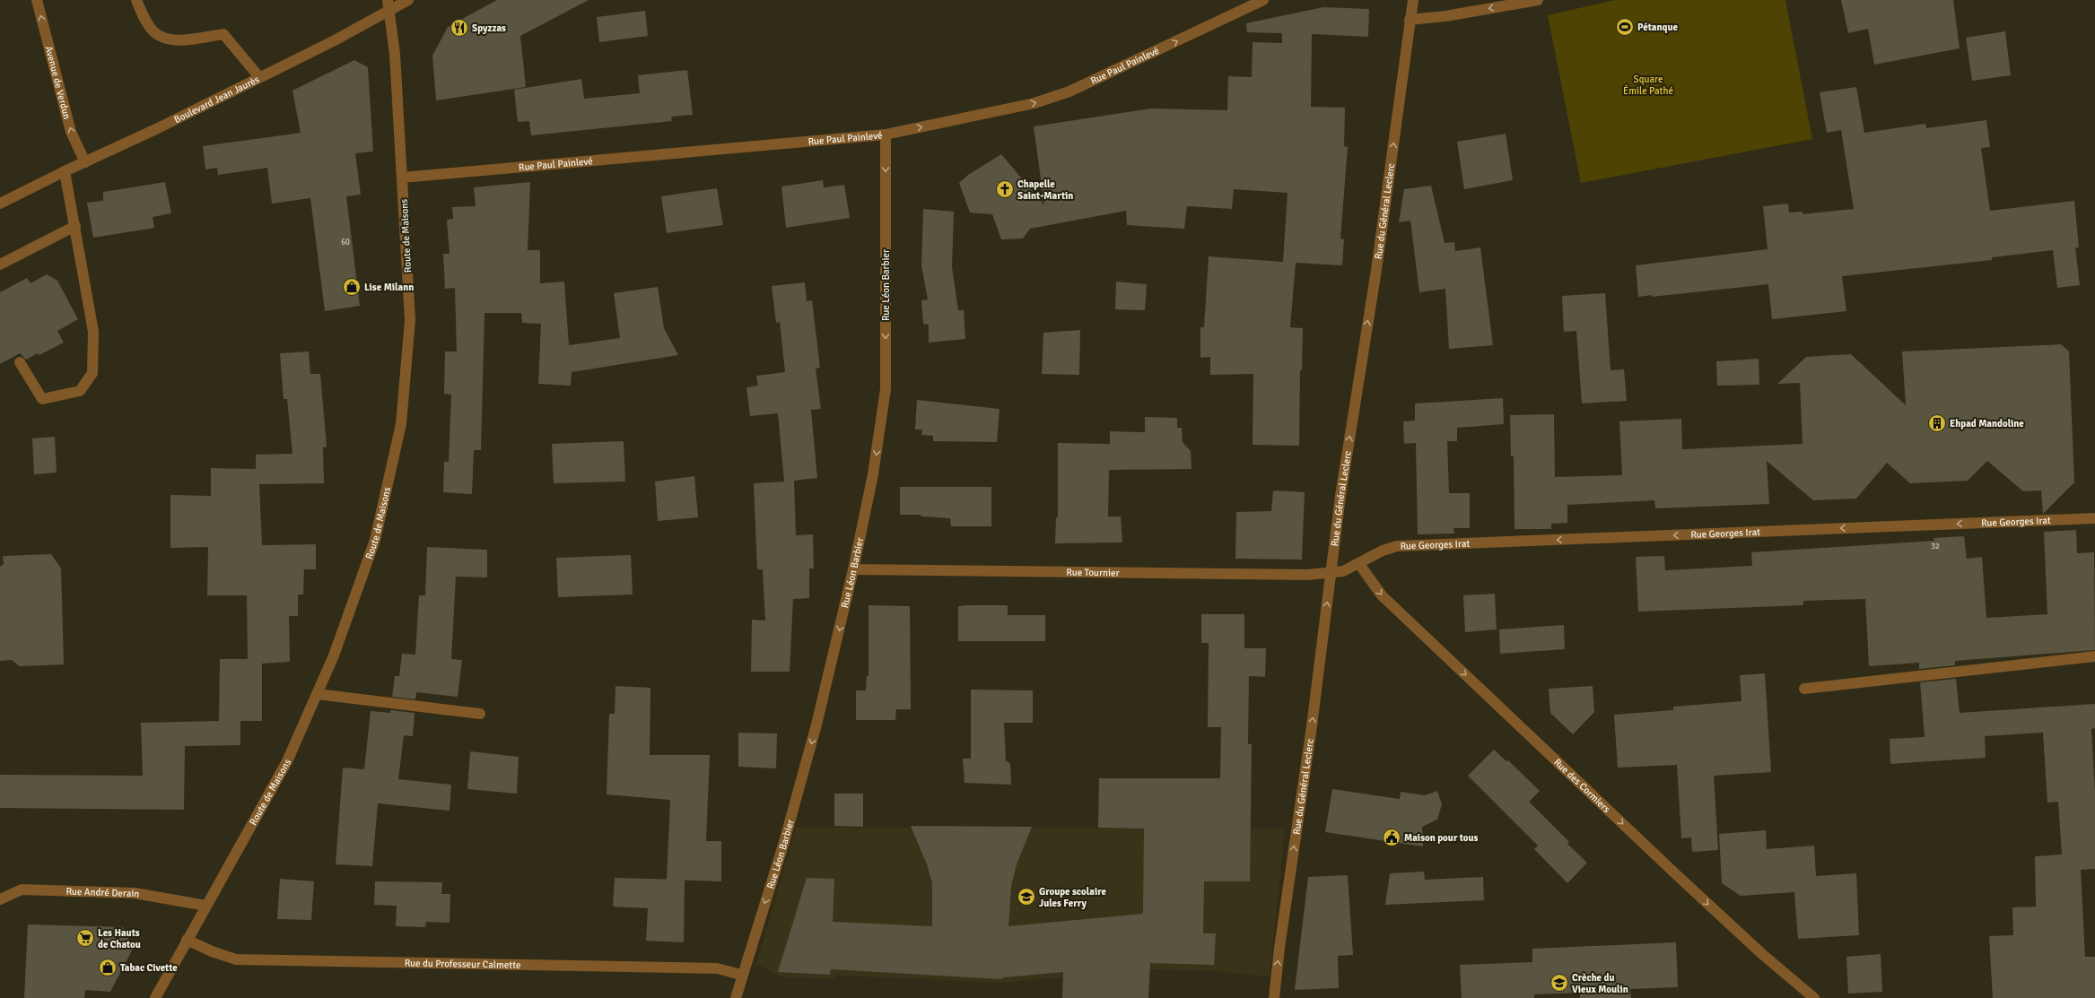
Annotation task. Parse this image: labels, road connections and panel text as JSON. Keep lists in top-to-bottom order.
{
  "streets": {
    "street": [
      "Rue Paul Painlevé",
      "Avenue de Verdun",
      "Boulevard Jean Jaurès",
      "Rue du Général Leclerc",
      "Route de Maisons",
      "Rue Léon Barbier",
      "Rue Georges Irat",
      "Rue Tournier",
      "Rue des Cormiers",
      "Rue André Derain",
      "Rue du Professeur Calmette"
    ]
  },
  "crossings": [
    ["Rue Paul Painlevé", "Route de Maisons"],
    ["Rue Paul Painlevé", "Rue Léon Barbier"],
    ["Avenue de Verdun", "Boulevard Jean Jaurès"],
    ["Boulevard Jean Jaurès", "Route de Maisons"],
    ["Rue du Général Leclerc", "Rue Georges Irat"],
    ["Rue du Général Leclerc", "Rue Tournier"],
    ["Route de Maisons", "Rue André Derain"],
    ["Route de Maisons", "Rue du Professeur Calmette"],
    ["Rue Léon Barbier", "Rue Tournier"],
    ["Rue Léon Barbier", "Rue du Professeur Calmette"],
    ["Rue Georges Irat", "Rue Tournier"],
    ["Rue Georges Irat", "Rue des Cormiers"]
  ],
  "one_way": [
    "Rue Paul Painlevé",
    "Avenue de Verdun",
    "Rue du Général Leclerc",
    "Rue Léon Barbier",
    "Rue Georges Irat",
    "Rue des Cormiers"
  ],
  "parks": ["Square Émile Pathé"],
  "places": {
    "sports": ["Pétanque"],
    "restaurant": ["Spyzzas"],
    "church": ["Chapelle Saint-Martin"],
    "shop": ["Lise Milann", "Tabac Civette"],
    "building": ["Ehpad Mandoline"],
    "public building": ["Maison pour tous"],
    "school or university": ["Groupe scolaire Jules Ferry", "Crèche du Vieux Moulin"],
    "supermarket": ["Les Hauts de Chatou"]
  },
  "house_numbers": ["60", "32"]
}
